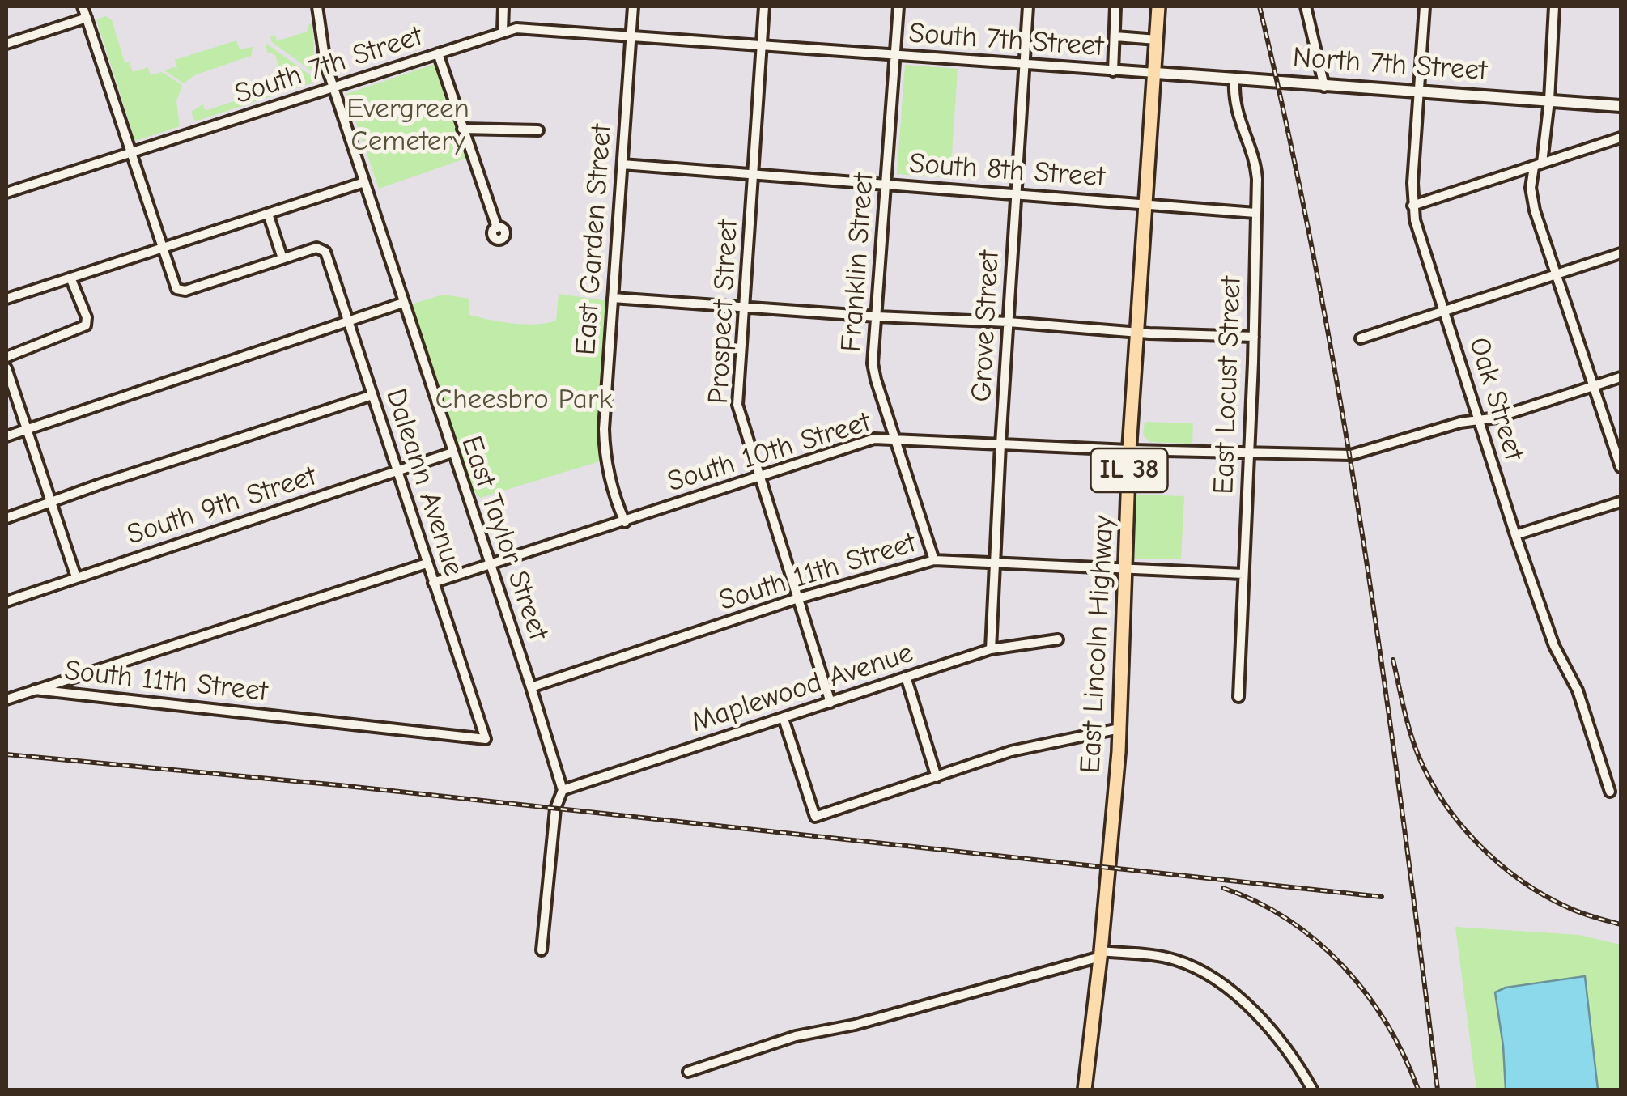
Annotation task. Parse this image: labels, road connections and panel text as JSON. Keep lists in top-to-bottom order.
{
  "streets": {
    "main road": ["IL 38", "East Lincoln Highway"],
    "street": [
      "South 7th Street",
      "North 7th Street",
      "South 8th Street",
      "East Garden Street",
      "Franklin Street",
      "Prospect Street",
      "Grove Street",
      "East Locust Street",
      "Oak Street",
      "South 10th Street",
      "Daleann Avenue",
      "South 9th Street",
      "East Taylor Street",
      "South 11th Street",
      "Maplewood Avenue"
    ]
  },
  "crossings": [
    ["South 7th Street", "North 7th Street"],
    ["South 7th Street", "East Garden Street"],
    ["South 7th Street", "Franklin Street"],
    ["South 7th Street", "Prospect Street"],
    ["South 7th Street", "Grove Street"],
    ["South 7th Street", "East Taylor Street"],
    ["South 7th Street", "East Lincoln Highway"],
    ["North 7th Street", "East Locust Street"],
    ["North 7th Street", "Oak Street"],
    ["North 7th Street", "East Lincoln Highway"],
    ["South 8th Street", "East Garden Street"],
    ["South 8th Street", "Franklin Street"],
    ["South 8th Street", "Prospect Street"],
    ["South 8th Street", "Grove Street"],
    ["South 8th Street", "East Locust Street"],
    ["South 8th Street", "East Lincoln Highway"],
    ["East Garden Street", "South 10th Street"],
    ["Franklin Street", "South 10th Street"],
    ["Franklin Street", "South 11th Street"],
    ["Prospect Street", "South 10th Street"],
    ["Prospect Street", "South 11th Street"],
    ["Prospect Street", "Maplewood Avenue"],
    ["Grove Street", "South 10th Street"],
    ["Grove Street", "South 11th Street"],
    ["Grove Street", "Maplewood Avenue"],
    ["East Locust Street", "South 10th Street"],
    ["East Locust Street", "South 11th Street"],
    ["Oak Street", "South 10th Street"],
    ["South 10th Street", "Daleann Avenue"],
    ["South 10th Street", "East Taylor Street"],
    ["South 10th Street", "East Lincoln Highway"],
    ["Daleann Avenue", "South 9th Street"],
    ["Daleann Avenue", "South 11th Street"],
    ["South 9th Street", "East Taylor Street"],
    ["East Taylor Street", "South 11th Street"],
    ["East Taylor Street", "Maplewood Avenue"],
    ["South 11th Street", "East Lincoln Highway"]
  ],
  "parks": ["Evergreen Cemetery", "Cheesbro Park"]
}
